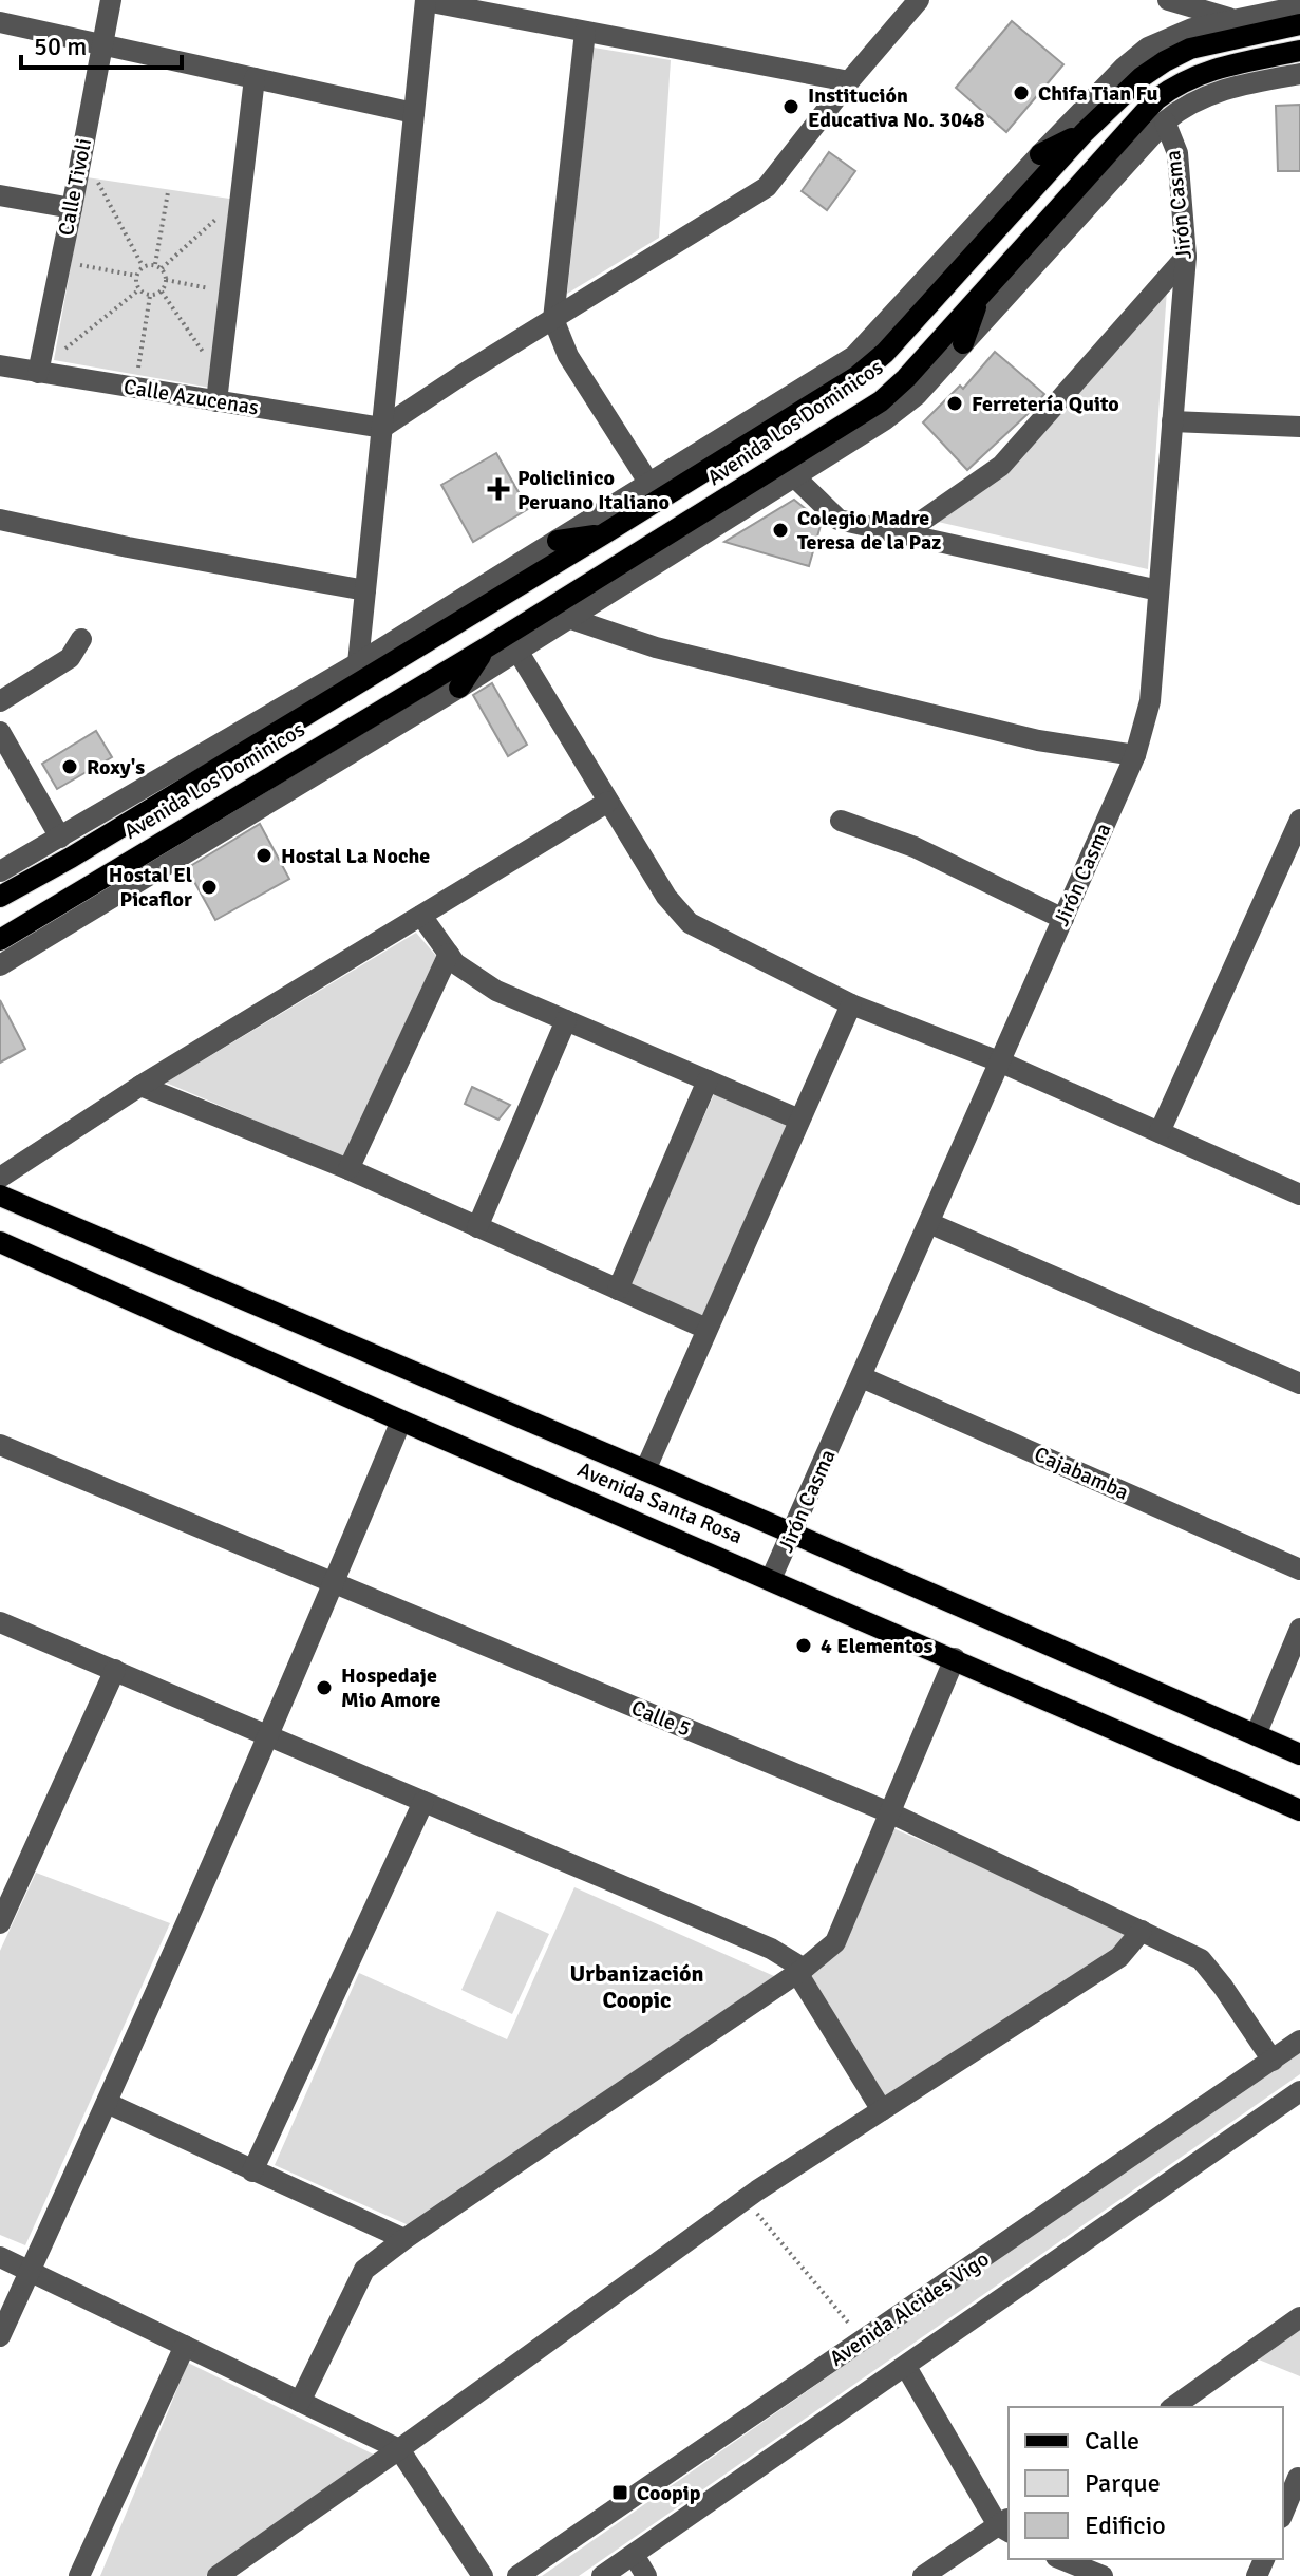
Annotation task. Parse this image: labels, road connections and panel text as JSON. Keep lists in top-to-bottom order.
{
  "streets": {
    "main road": ["Avenida Los Dominicos", "Avenida Santa Rosa"],
    "street": [
      "Calle Tivoli",
      "Jirón Casma",
      "Calle Azucenas",
      "Cajabamba",
      "Calle 5",
      "Avenida Alcides Vigo"
    ]
  },
  "crossings": [
    ["Calle Tivoli", "Calle Azucenas"],
    ["Jirón Casma", "Avenida Los Dominicos"],
    ["Jirón Casma", "Cajabamba"],
    ["Jirón Casma", "Avenida Santa Rosa"],
    ["Calle 5", "Avenida Alcides Vigo"]
  ],
  "districts": ["Urbanización Coopic"],
  "places": {
    "other": [
      "Chifa Tian Fu",
      "Institución Educativa No. 3048",
      "Ferretería Quito",
      "Colegio Madre Teresa de la Paz",
      "Roxy's",
      "Hostal La Noche",
      "Hostal El Picaflor",
      "4 Elementos",
      "Hospedaje Mio Amore"
    ],
    "health": ["Policlinico Peruano Italiano"],
    "transit": ["Coopip"]
  },
  "legend": ["Calle", "Parque", "Edificio"],
  "scale_bar": "50 m"
}
